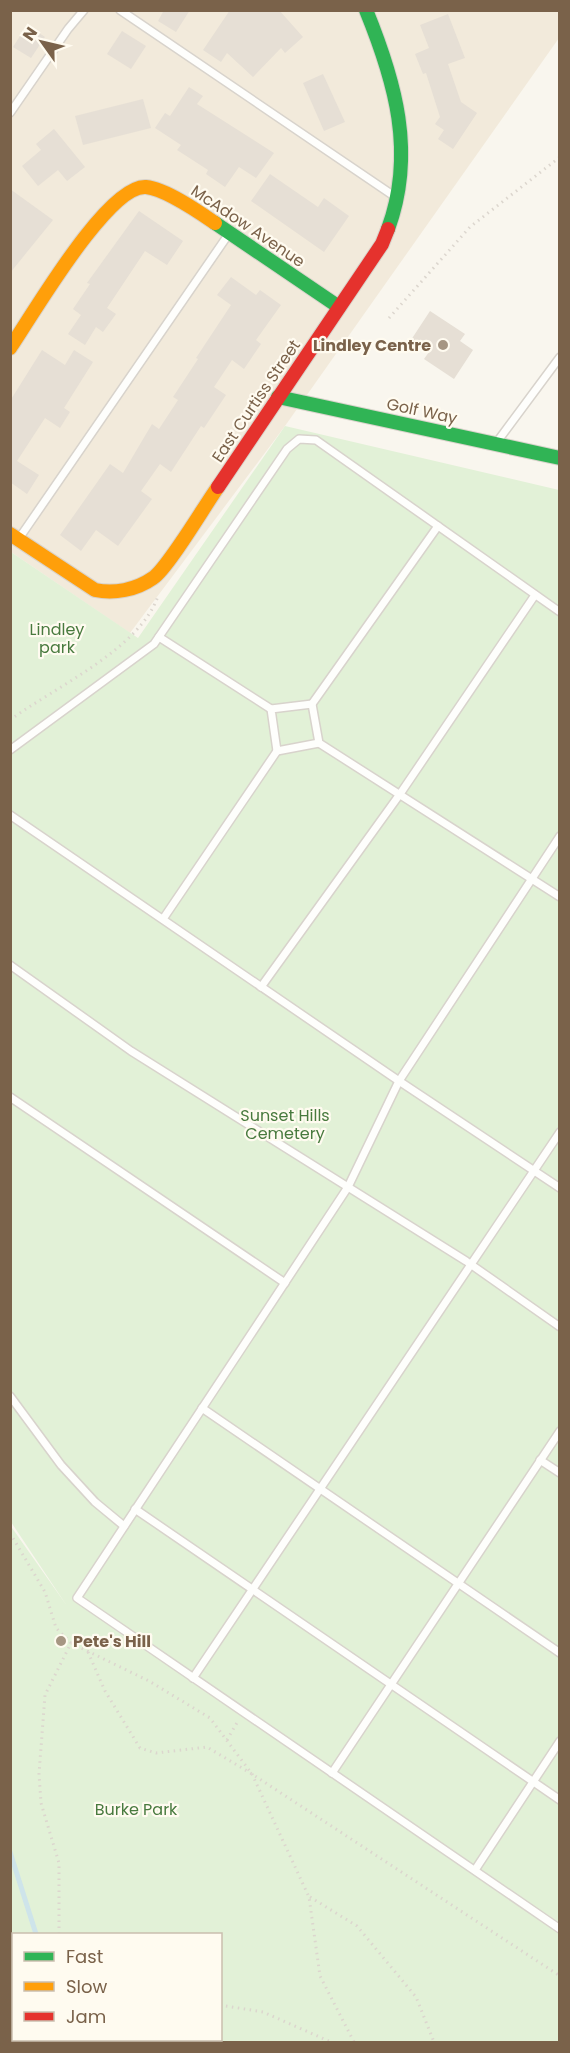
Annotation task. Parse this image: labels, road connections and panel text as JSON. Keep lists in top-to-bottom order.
{
  "streets": {
    "street": ["McAdow Avenue", "East Curtiss Street", "Golf Way"]
  },
  "crossings": [
    ["McAdow Avenue", "East Curtiss Street"],
    ["East Curtiss Street", "Golf Way"]
  ],
  "parks": ["Lindley park", "Sunset Hills Cemetery", "Burke Park"],
  "places": ["Lindley Centre", "Pete's Hill"],
  "legend": ["Fast", "Slow", "Jam"],
  "north": "top left"
}
